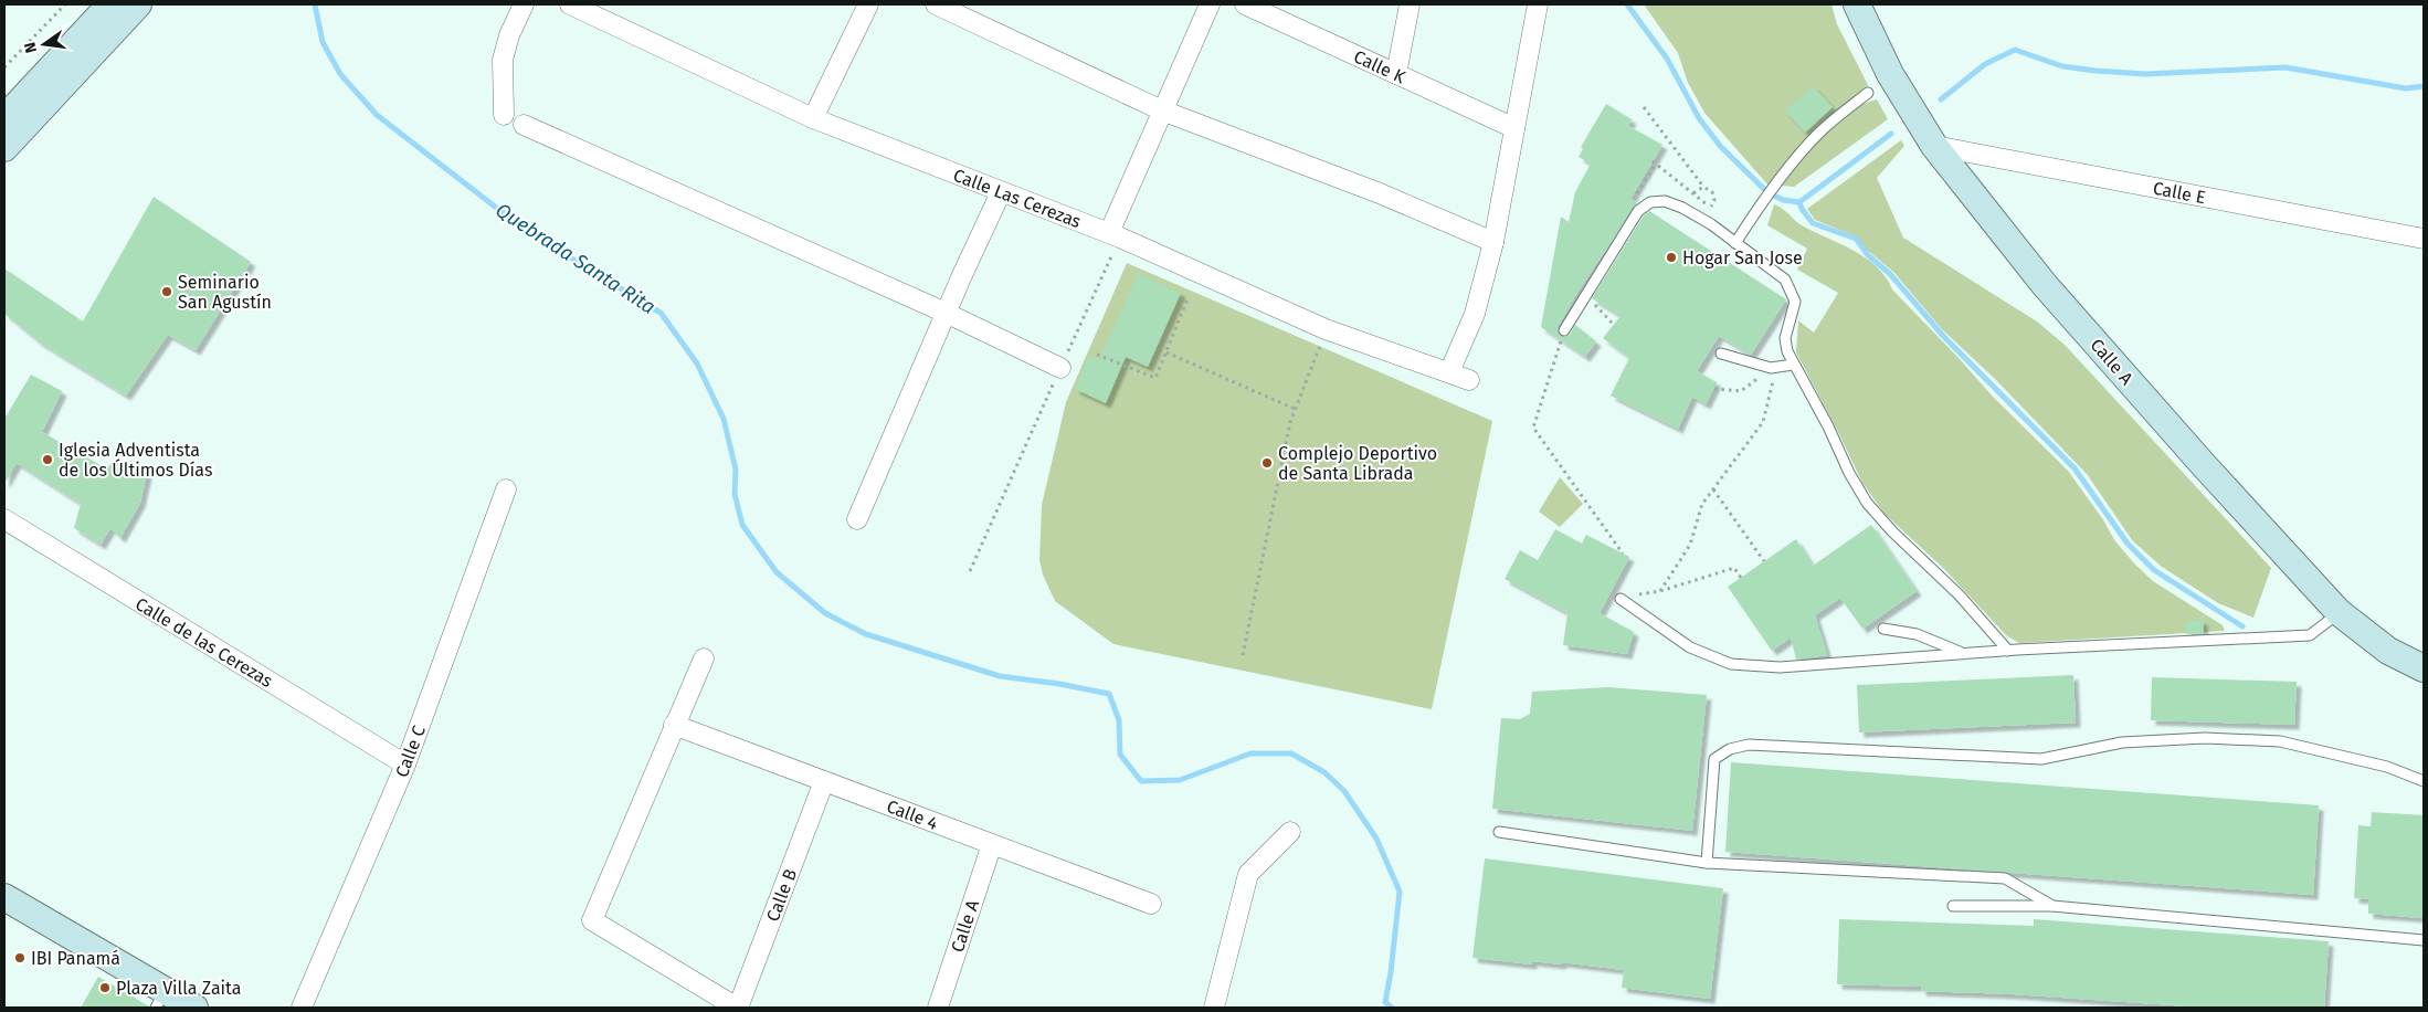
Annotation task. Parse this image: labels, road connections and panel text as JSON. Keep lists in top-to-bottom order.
{
  "streets": {
    "street": [
      "Calle K",
      "Calle E",
      "Calle Las Cerezas",
      "Calle A",
      "Calle de las Cerezas",
      "Calle C",
      "Calle 4",
      "Calle B"
    ]
  },
  "crossings": [
    ["Calle E", "Calle A"],
    ["Calle A", "Calle 4"],
    ["Calle de las Cerezas", "Calle C"],
    ["Calle 4", "Calle B"]
  ],
  "water": ["Quebrada Santa Rita"],
  "places": [
    "Hogar San Jose",
    "Seminario San Agustín",
    "Iglesia Adventista de los Últimos Días",
    "Complejo Deportivo de Santa Librada",
    "IBI Panamá",
    "Plaza Villa Zaita"
  ],
  "north": "left"
}
